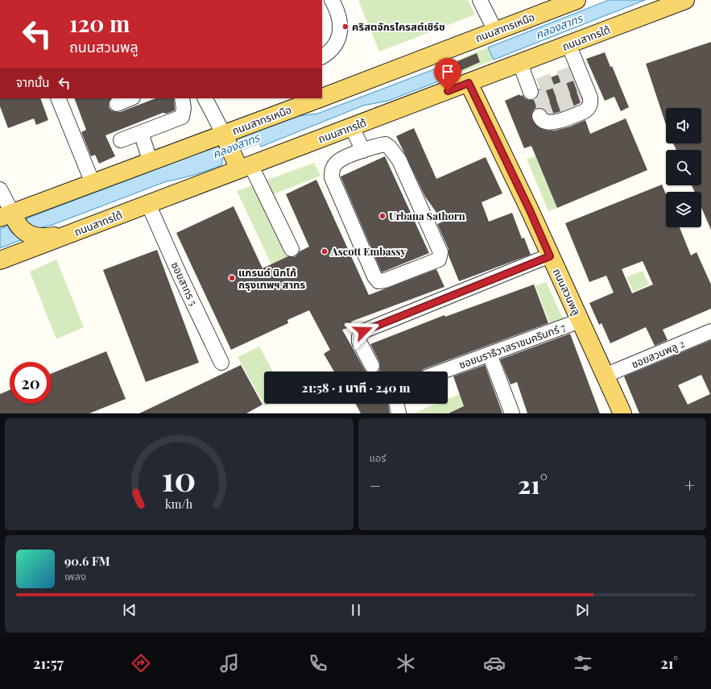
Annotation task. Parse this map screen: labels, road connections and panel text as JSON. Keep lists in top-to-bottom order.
{
  "streets": {
    "main road": ["ถนนสาทรเหนือ", "ถนนสาทรใต้", "ถนนสวนพลู"],
    "street": ["ซอยสาทร 5", "ซอยนราธิวาสราชนครินทร์ 7", "ซอยสวนพลู 2"]
  },
  "crossings": [
    ["ถนนสาทรเหนือ", "ถนนสาทรใต้"],
    ["ถนนสาทรใต้", "ซอยสาทร 5"],
    ["ถนนสาทรใต้", "ถนนสวนพลู"],
    ["ถนนสวนพลู", "ซอยนราธิวาสราชนครินทร์ 7"],
    ["ถนนสวนพลู", "ซอยสวนพลู 2"]
  ],
  "water": ["คลองสาทร"],
  "places": [
    "คริสตจักรไครสต์เชิร์ช",
    "Urbana Sathorn",
    "Ascott Embassy",
    "แกรนด์ นิกโก้ กรุงเทพฯ สาทร"
  ],
  "page": {
    "turn": ["120 m", "ถนนสวนพลู"],
    "then": "จากนั้น",
    "limit": "20",
    "trip": "21:58 · 1 นาที · 240 m",
    "tile": "แอร์",
    "heat": ["−", "21°", "+"],
    "song": ["90.6 FM", "เพลง"],
    "tabs": ["21:57", "21°"],
    "gauge": ["10", "km/h"]
  }
}
